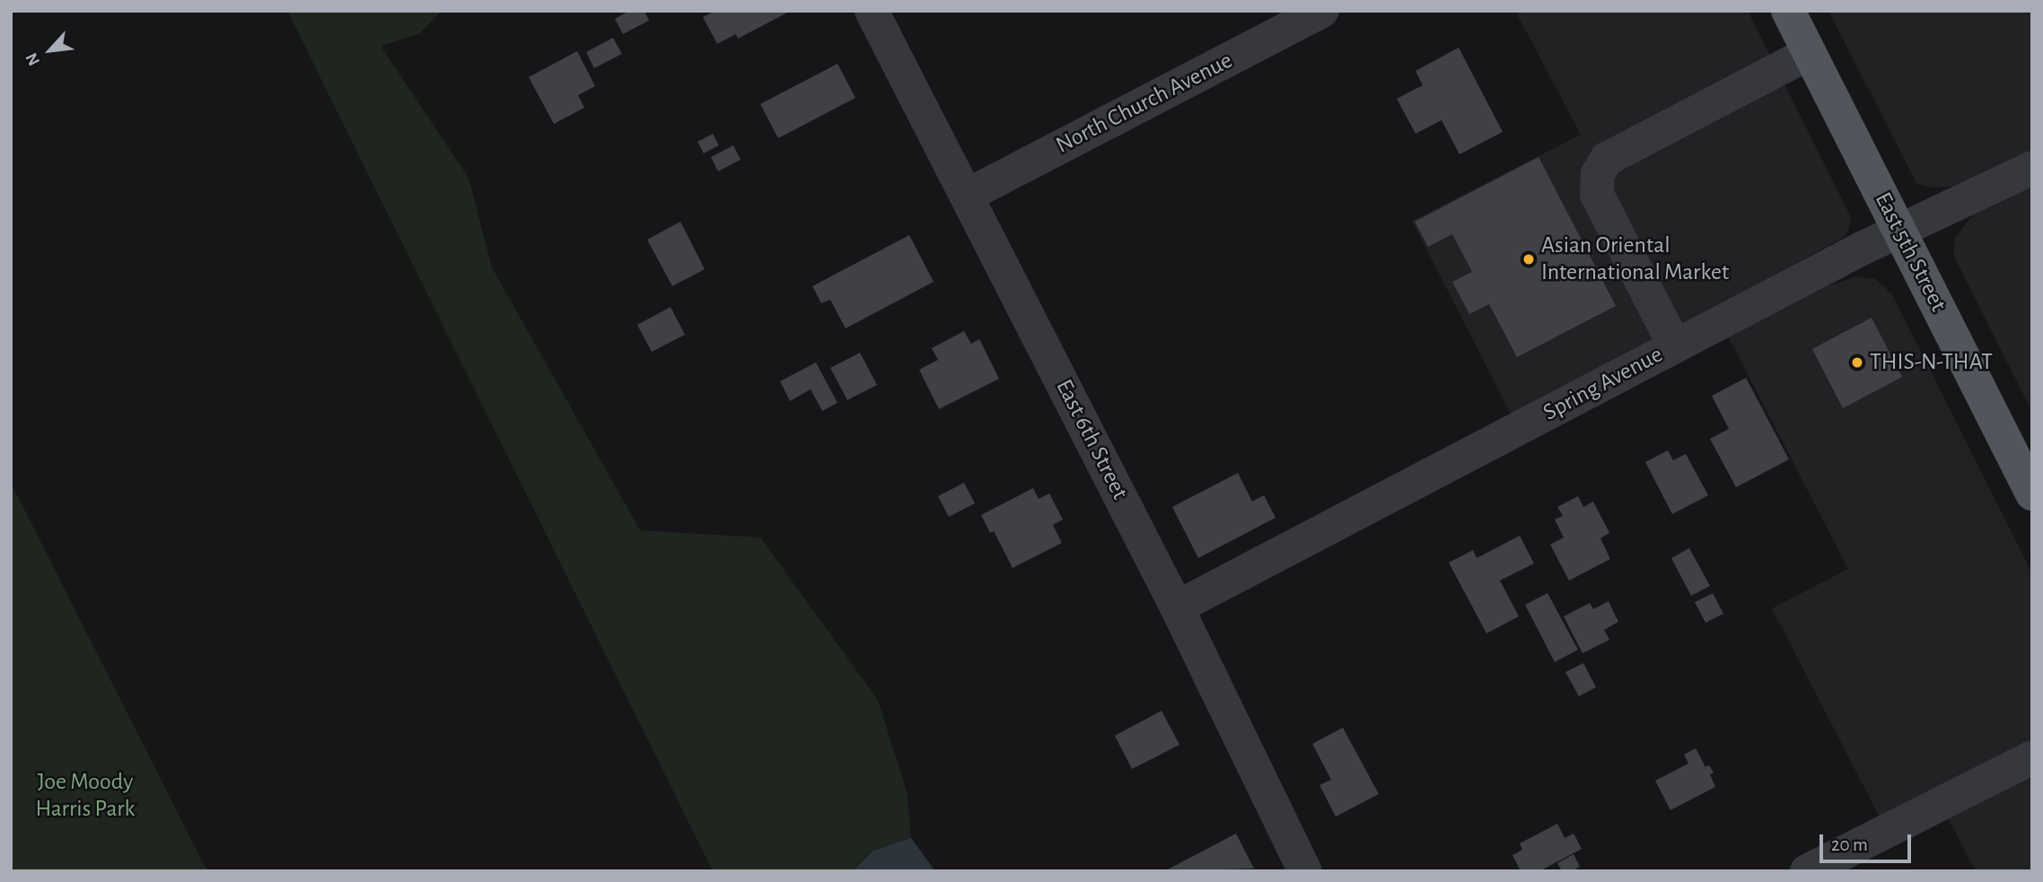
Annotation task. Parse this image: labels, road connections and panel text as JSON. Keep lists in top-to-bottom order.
{
  "streets": {
    "main road": ["East 5th Street"],
    "street": ["North Church Avenue", "Spring Avenue", "East 6th Street"]
  },
  "crossings": [
    ["North Church Avenue", "East 6th Street"],
    ["East 5th Street", "Spring Avenue"],
    ["Spring Avenue", "East 6th Street"]
  ],
  "parks": ["Joe Moody Harris Park"],
  "places": ["Asian Oriental International Market", "THIS-N-THAT"],
  "scale_bar": "20 m",
  "north": "bottom left"
}
